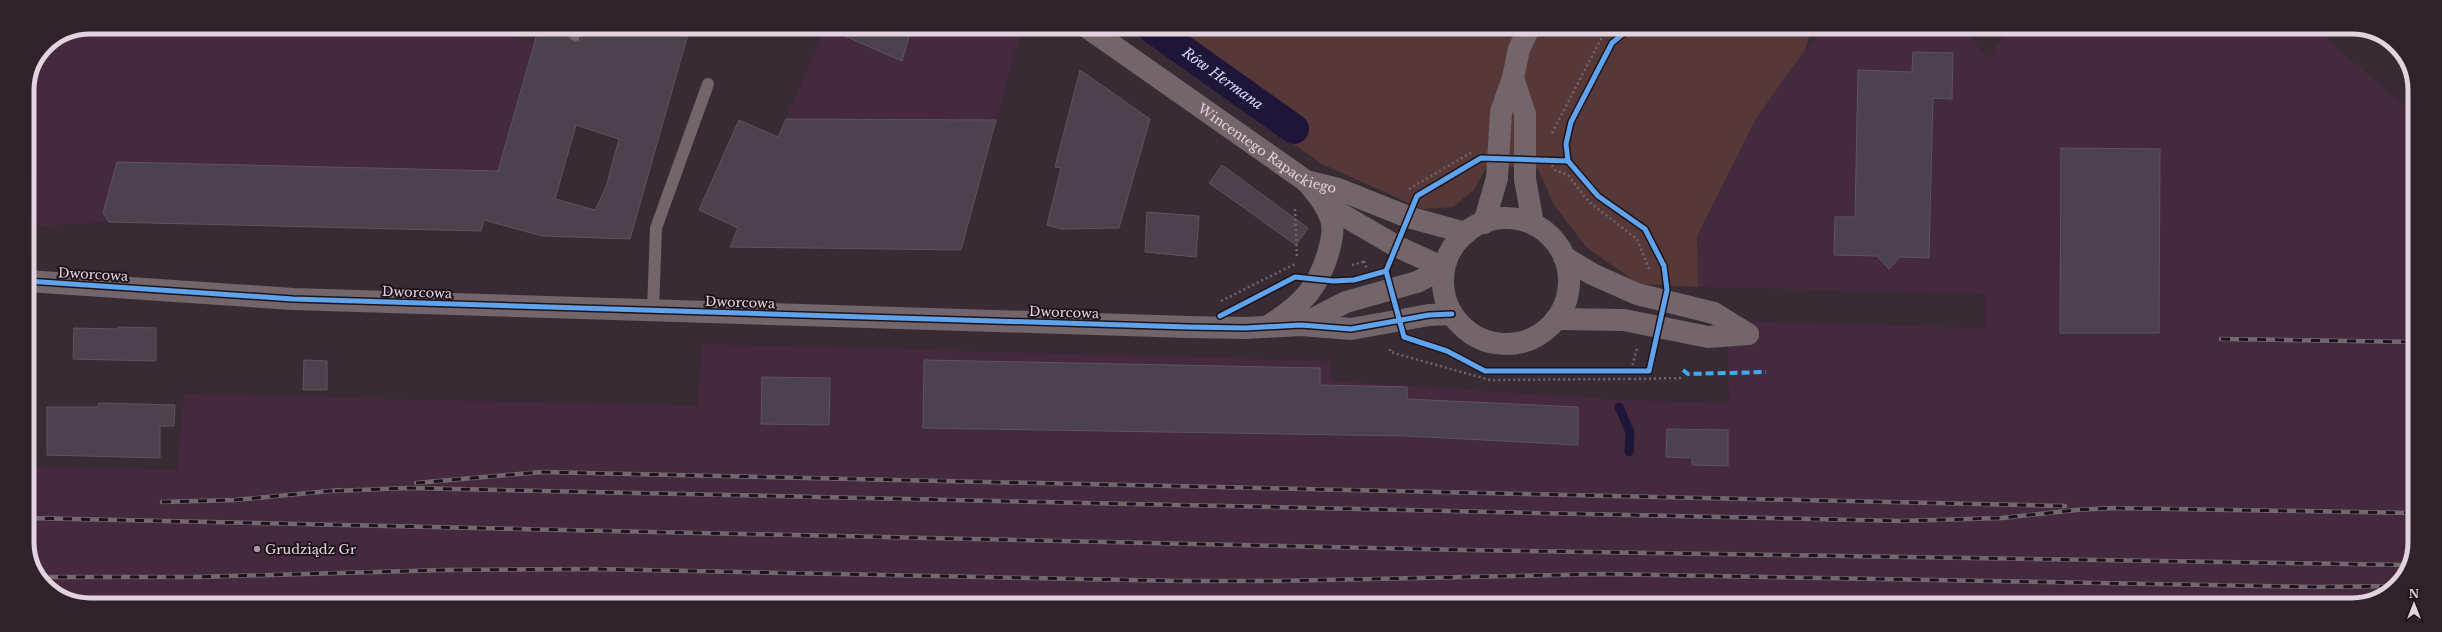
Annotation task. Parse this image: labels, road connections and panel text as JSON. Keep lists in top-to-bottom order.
{
  "streets": {
    "street": ["Wincentego Rapackiego", "Dworcowa"]
  },
  "crossings": [
    ["Wincentego Rapackiego", "Dworcowa"]
  ],
  "water": ["Rów Hermana"],
  "places": ["Grudziądz Gr"],
  "north": "top"
}
